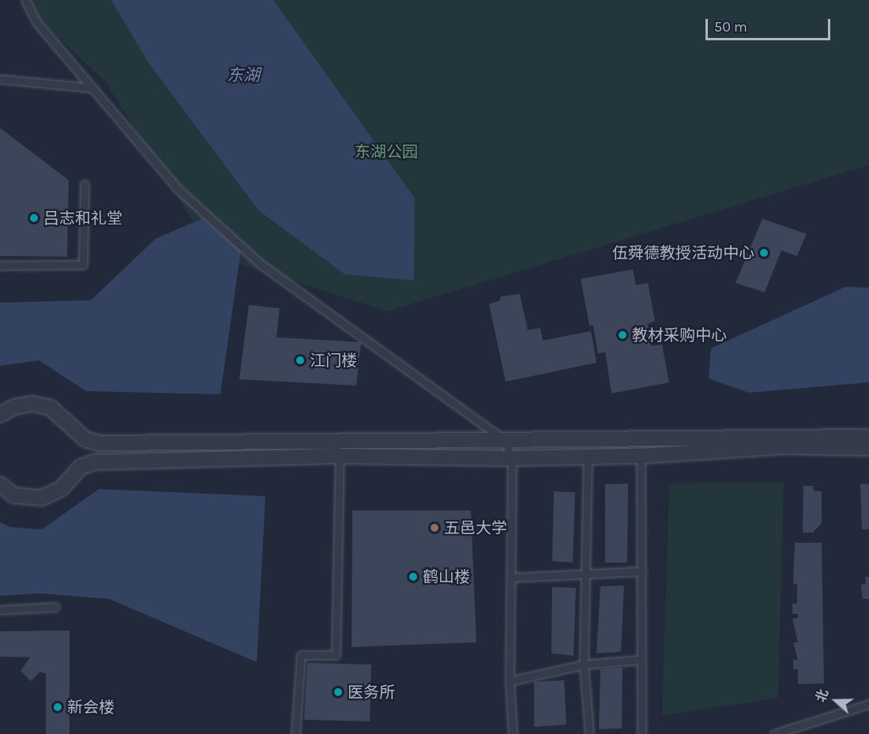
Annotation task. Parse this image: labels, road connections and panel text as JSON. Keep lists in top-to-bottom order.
{
  "water": ["东湖"],
  "parks": ["东湖公园"],
  "places": [
    "吕志和礼堂",
    "伍舜德教授活动中心",
    "教材采购中心",
    "江门楼",
    "五邑大学",
    "鹤山楼",
    "医务所",
    "新会楼"
  ],
  "scale_bar": "50 m",
  "north": "left"
}
